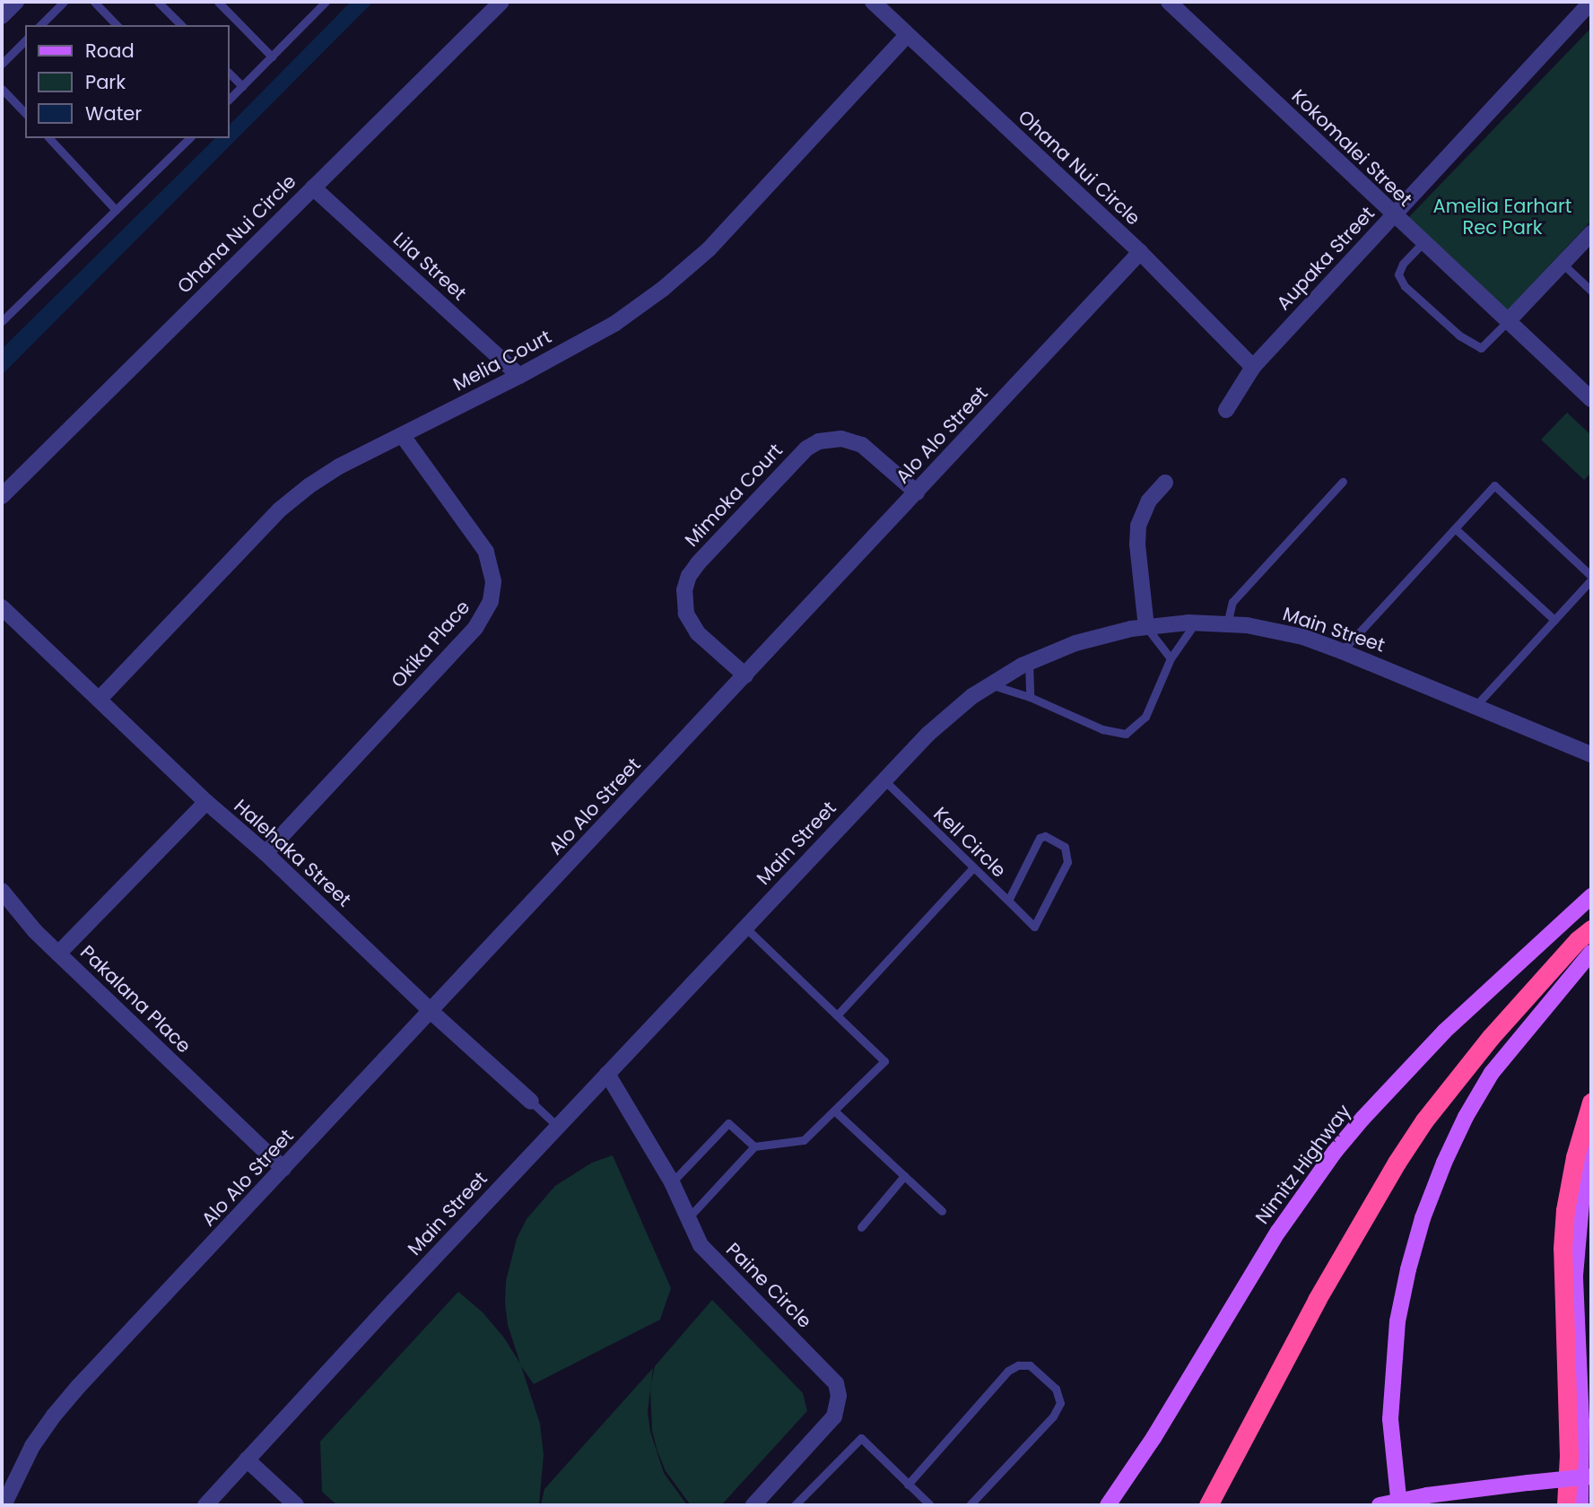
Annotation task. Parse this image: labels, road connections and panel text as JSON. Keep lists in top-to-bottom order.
{
  "streets": {
    "main road": ["Nimitz Highway"],
    "street": [
      "Kokomalei Street",
      "Ohana Nui Circle",
      "Aupaka Street",
      "Lila Street",
      "Melia Court",
      "Alo Alo Street",
      "Mimoka Court",
      "Main Street",
      "Okika Place",
      "Halehaka Street",
      "Pakalana Place",
      "Paine Circle"
    ],
    "lane": ["Kell Circle"]
  },
  "crossings": [
    ["Kokomalei Street", "Aupaka Street"],
    ["Ohana Nui Circle", "Aupaka Street"],
    ["Ohana Nui Circle", "Lila Street"],
    ["Ohana Nui Circle", "Melia Court"],
    ["Ohana Nui Circle", "Alo Alo Street"],
    ["Lila Street", "Melia Court"],
    ["Melia Court", "Okika Place"],
    ["Melia Court", "Halehaka Street"],
    ["Alo Alo Street", "Mimoka Court"],
    ["Alo Alo Street", "Halehaka Street"],
    ["Alo Alo Street", "Pakalana Place"],
    ["Main Street", "Kell Circle"],
    ["Main Street", "Halehaka Street"],
    ["Main Street", "Paine Circle"],
    ["Okika Place", "Halehaka Street"],
    ["Halehaka Street", "Pakalana Place"]
  ],
  "parks": ["Amelia Earhart Rec Park"],
  "legend": ["Road", "Park", "Water"]
}
